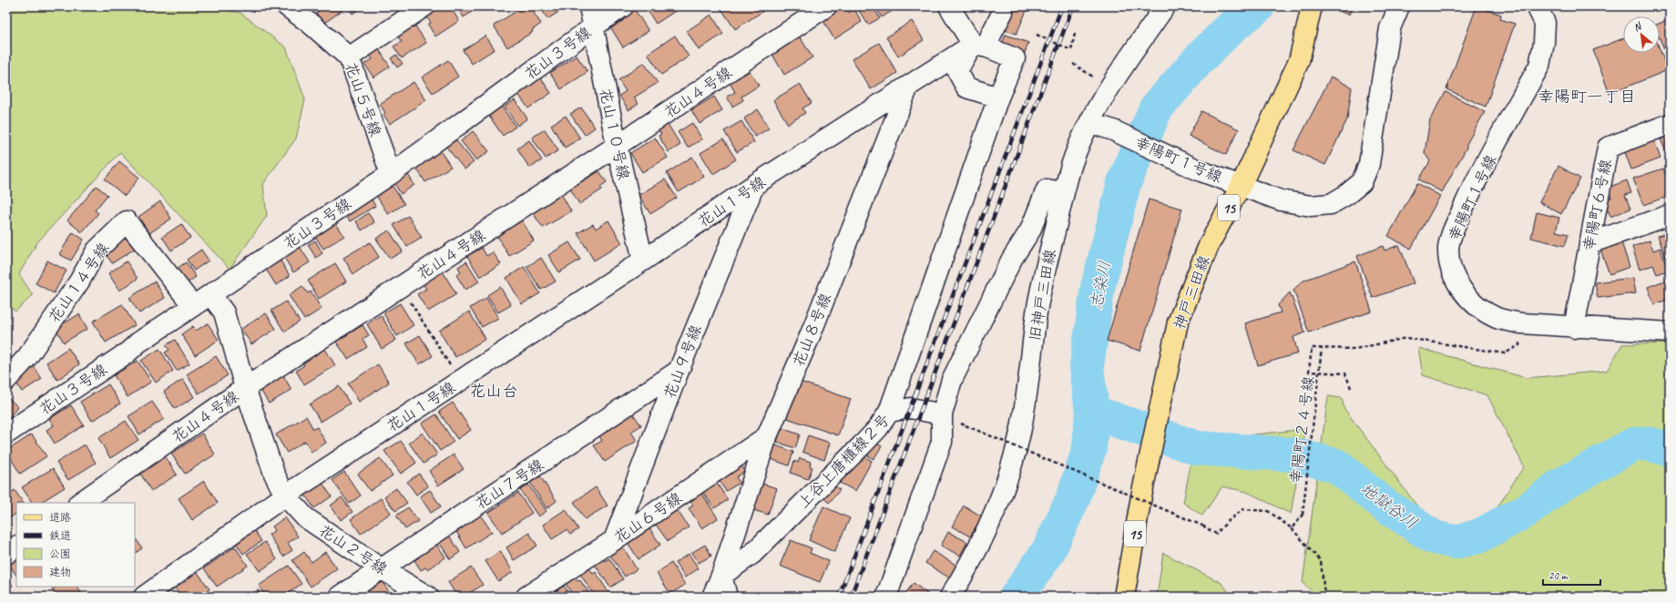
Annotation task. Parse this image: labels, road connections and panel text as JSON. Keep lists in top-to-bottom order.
{
  "streets": {
    "main road": ["15", "神戸三田線"],
    "street": [
      "花山３号線",
      "花山４号線",
      "花山５号線",
      "花山１０号線",
      "幸陽町１号線",
      "花山１号線",
      "幸陽町６号線",
      "花山１４号線",
      "旧神戸三田線",
      "花山８号線",
      "花山９号線",
      "上谷上唐櫃線２号",
      "花山７号線",
      "花山６号線",
      "花山２号線"
    ],
    "path": ["幸陽町２４号線"]
  },
  "crossings": [
    ["花山３号線", "花山５号線"],
    ["花山３号線", "花山１０号線"],
    ["花山３号線", "花山１４号線"],
    ["花山３号線", "花山２号線"],
    ["花山４号線", "花山１０号線"],
    ["花山４号線", "花山２号線"],
    ["花山１０号線", "花山１号線"],
    ["幸陽町１号線", "幸陽町６号線"],
    ["幸陽町１号線", "神戸三田線"],
    ["幸陽町１号線", "旧神戸三田線"],
    ["花山１号線", "花山８号線"],
    ["花山１号線", "花山９号線"],
    ["花山１号線", "花山２号線"],
    ["花山８号線", "上谷上唐櫃線２号"],
    ["花山８号線", "花山６号線"],
    ["花山９号線", "花山７号線"],
    ["花山９号線", "花山６号線"],
    ["花山７号線", "花山２号線"]
  ],
  "districts": ["幸陽町一丁目", "花山台"],
  "water": ["志染川", "地獄谷川"],
  "legend": [
    "道路",
    "鉄道",
    "公園",
    "建物"
  ],
  "scale_bar": "20 m",
  "north": "top left"
}
